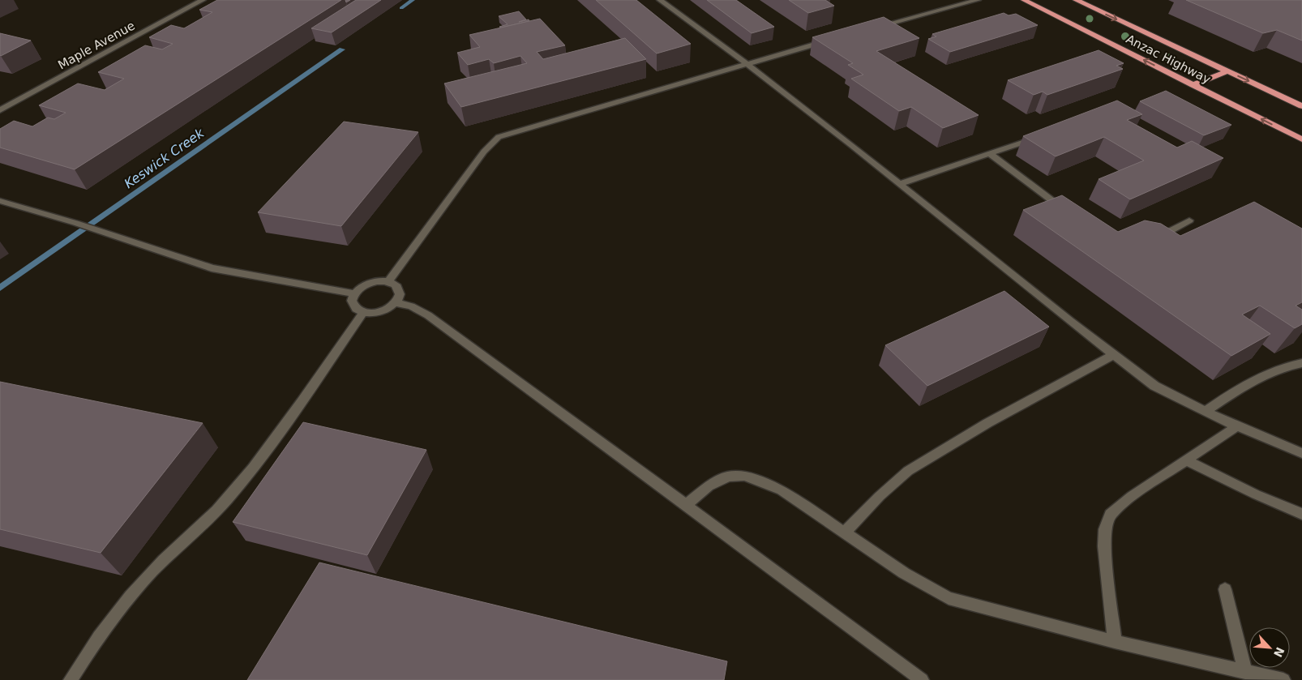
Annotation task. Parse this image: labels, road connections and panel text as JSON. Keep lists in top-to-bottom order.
{
  "streets": {
    "highway": ["Anzac Highway"],
    "street": ["Maple Avenue"]
  },
  "water": ["Keswick Creek"],
  "north": "bottom right"
}
